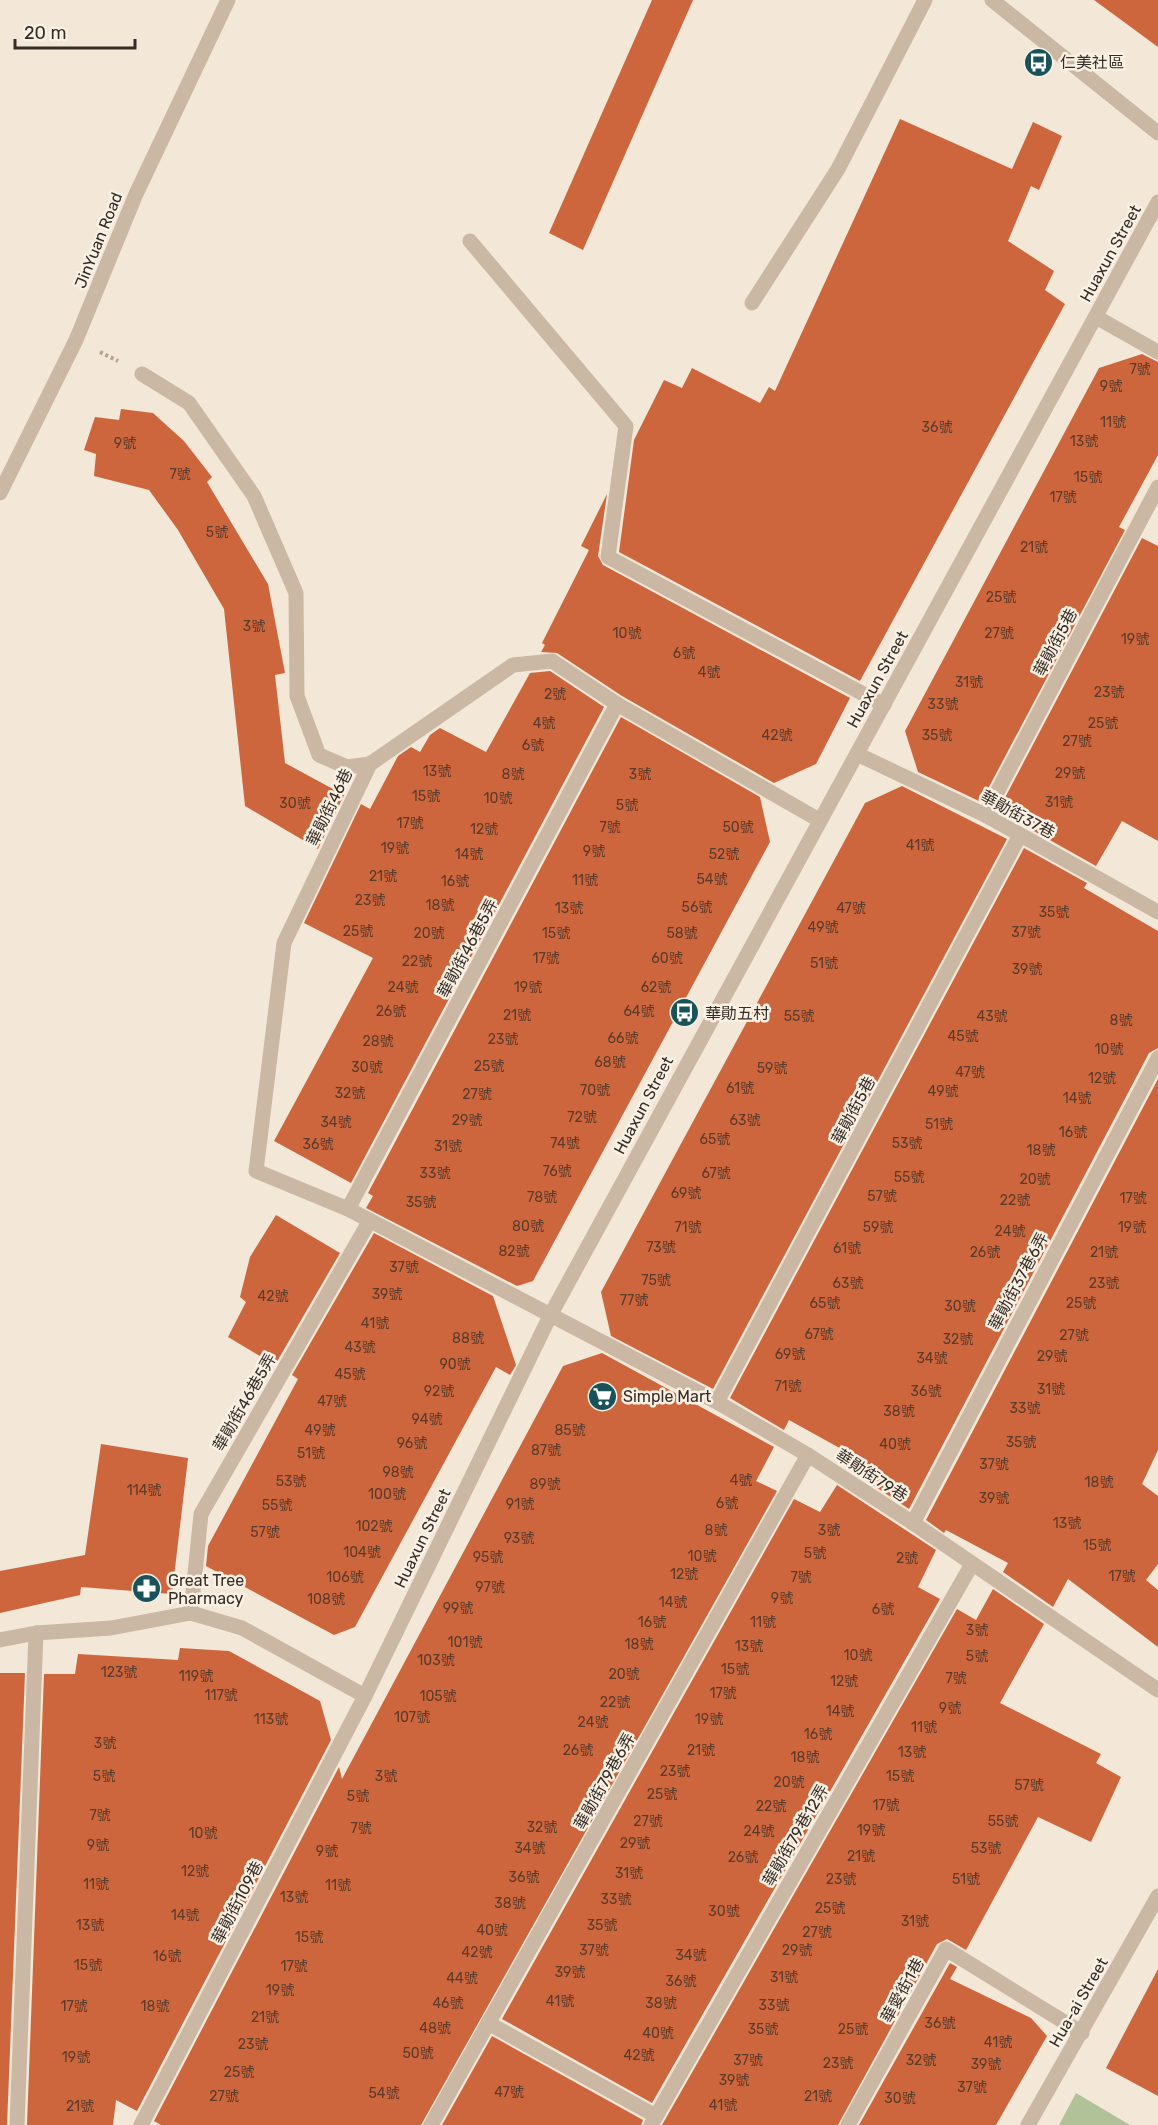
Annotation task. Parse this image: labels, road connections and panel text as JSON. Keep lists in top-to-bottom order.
{
  "streets": {
    "street": [
      "JinYuan Road",
      "Huaxun Street",
      "華勛街5巷",
      "華勛街46巷",
      "華勛街37巷",
      "華勛街46巷5弄",
      "華勛街37巷6弄",
      "華勛街79巷",
      "華勛街79巷6弄",
      "華勛街79巷12弄",
      "華勛街109巷",
      "華愛街1巷",
      "Hua-ai Street"
    ]
  },
  "crossings": [
    ["Huaxun Street", "華勛街46巷"],
    ["Huaxun Street", "華勛街37巷"],
    ["Huaxun Street", "華勛街79巷"],
    ["Huaxun Street", "華勛街109巷"],
    ["華勛街5巷", "華勛街37巷"],
    ["華勛街5巷", "華勛街79巷"],
    ["華勛街46巷", "華勛街46巷5弄"],
    ["華勛街46巷", "華勛街79巷"],
    ["華勛街46巷5弄", "華勛街79巷"],
    ["華勛街37巷6弄", "華勛街79巷"],
    ["華勛街79巷", "華勛街79巷6弄"],
    ["華勛街79巷", "華勛街79巷12弄"],
    ["華愛街1巷", "Hua-ai Street"]
  ],
  "places": {
    "bus stop": ["仁美社區", "華勛五村"],
    "supermarket": ["Simple Mart"],
    "pharmacy": ["Great Tree Pharmacy"]
  },
  "house_numbers": [
    "7號",
    "9號",
    "11號",
    "36號",
    "13號",
    "9號",
    "7號",
    "15號",
    "17號",
    "5號",
    "21號",
    "25號",
    "3號",
    "10號",
    "27號",
    "19號",
    "6號",
    "4號",
    "31號",
    "23號",
    "2號",
    "33號",
    "4號",
    "25號",
    "42號",
    "35號",
    "27號",
    "6號",
    "13號",
    "29號",
    "8號",
    "3號",
    "15號",
    "10號",
    "31號",
    "30號",
    "5號",
    "17號",
    "7號",
    "50號",
    "12號",
    "41號",
    "19號",
    "9號",
    "14號",
    "52號",
    "21號",
    "54號",
    "11號",
    "16號",
    "23號",
    "18號",
    "56號",
    "13號",
    "47號",
    "35號",
    "49號",
    "25號",
    "37號",
    "20號",
    "15號",
    "58號",
    "17號",
    "60號",
    "22號",
    "51號",
    "39號",
    "24號",
    "19號",
    "62號",
    "26號",
    "64號",
    "21號",
    "55號",
    "43號",
    "8號",
    "45號",
    "66號",
    "23號",
    "28號",
    "10號",
    "68號",
    "25號",
    "30號",
    "59號",
    "47號",
    "12號",
    "61號",
    "70號",
    "49號",
    "32號",
    "27號",
    "14號",
    "72號",
    "29號",
    "63號",
    "34號",
    "51號",
    "16號",
    "65號",
    "74號",
    "53號",
    "36號",
    "31號",
    "18號",
    "76號",
    "33號",
    "67號",
    "55號",
    "20號",
    "69號",
    "57號",
    "78號",
    "17號",
    "22號",
    "35號",
    "80號",
    "71號",
    "59號",
    "19號",
    "24號",
    "73號",
    "61號",
    "82號",
    "26號",
    "21號",
    "37號",
    "75號",
    "63號",
    "23號",
    "39號",
    "42號",
    "77號",
    "65號",
    "25號",
    "30號",
    "41號",
    "67號",
    "27號",
    "88號",
    "32號",
    "43號",
    "69號",
    "29號",
    "34號",
    "90號",
    "45號",
    "71號",
    "31號",
    "92號",
    "36號",
    "47號",
    "33號",
    "38號",
    "94號",
    "49號",
    "85號",
    "35號",
    "96號",
    "40號",
    "87號",
    "51號",
    "37號",
    "98號",
    "4號",
    "53號",
    "18號",
    "89號",
    "114號",
    "100號",
    "39號",
    "6號",
    "91號",
    "55號",
    "13號",
    "102號",
    "8號",
    "3號",
    "57號",
    "93號",
    "15號",
    "104號",
    "5號",
    "10號",
    "95號",
    "2號",
    "12號",
    "17號",
    "106號",
    "7號",
    "97號",
    "9號",
    "108號",
    "14號",
    "99號",
    "6號",
    "16號",
    "11號",
    "3號",
    "101號",
    "18號",
    "13號",
    "10號",
    "5號",
    "103號",
    "15號",
    "123號",
    "20號",
    "119號",
    "7號",
    "12號",
    "17號",
    "117號",
    "105號",
    "22號",
    "9號",
    "14號",
    "107號",
    "113號",
    "19號",
    "24號",
    "11號",
    "16號",
    "3號",
    "26號",
    "21號",
    "13號",
    "18號",
    "23號",
    "5號",
    "3號",
    "15號",
    "20號",
    "57號",
    "25號",
    "5號",
    "17號",
    "22號",
    "7號",
    "27號",
    "55號",
    "32號",
    "7號",
    "19號",
    "24號",
    "10號",
    "29號",
    "9號",
    "34號",
    "53號",
    "9號",
    "21號",
    "26號",
    "12號",
    "31號",
    "36號",
    "23號",
    "51號",
    "11號",
    "11號",
    "13號",
    "33號",
    "38號",
    "25號",
    "30號",
    "14號",
    "31號",
    "13號",
    "35號",
    "40號",
    "27號",
    "15號",
    "37號",
    "29號",
    "42號",
    "34號",
    "16號",
    "15號",
    "17號",
    "39號",
    "31號",
    "44號",
    "36號",
    "19號",
    "41號",
    "46號",
    "38號",
    "33號",
    "17號",
    "18號",
    "21號",
    "36號",
    "48號",
    "35號",
    "25號",
    "40號",
    "41號",
    "23號",
    "50號",
    "42號",
    "19號",
    "37號",
    "32號",
    "23號",
    "39號",
    "25號",
    "39號",
    "37號",
    "47號",
    "54號",
    "27號",
    "21號",
    "30號",
    "41號",
    "21號"
  ],
  "scale_bar": "20 m"
}
